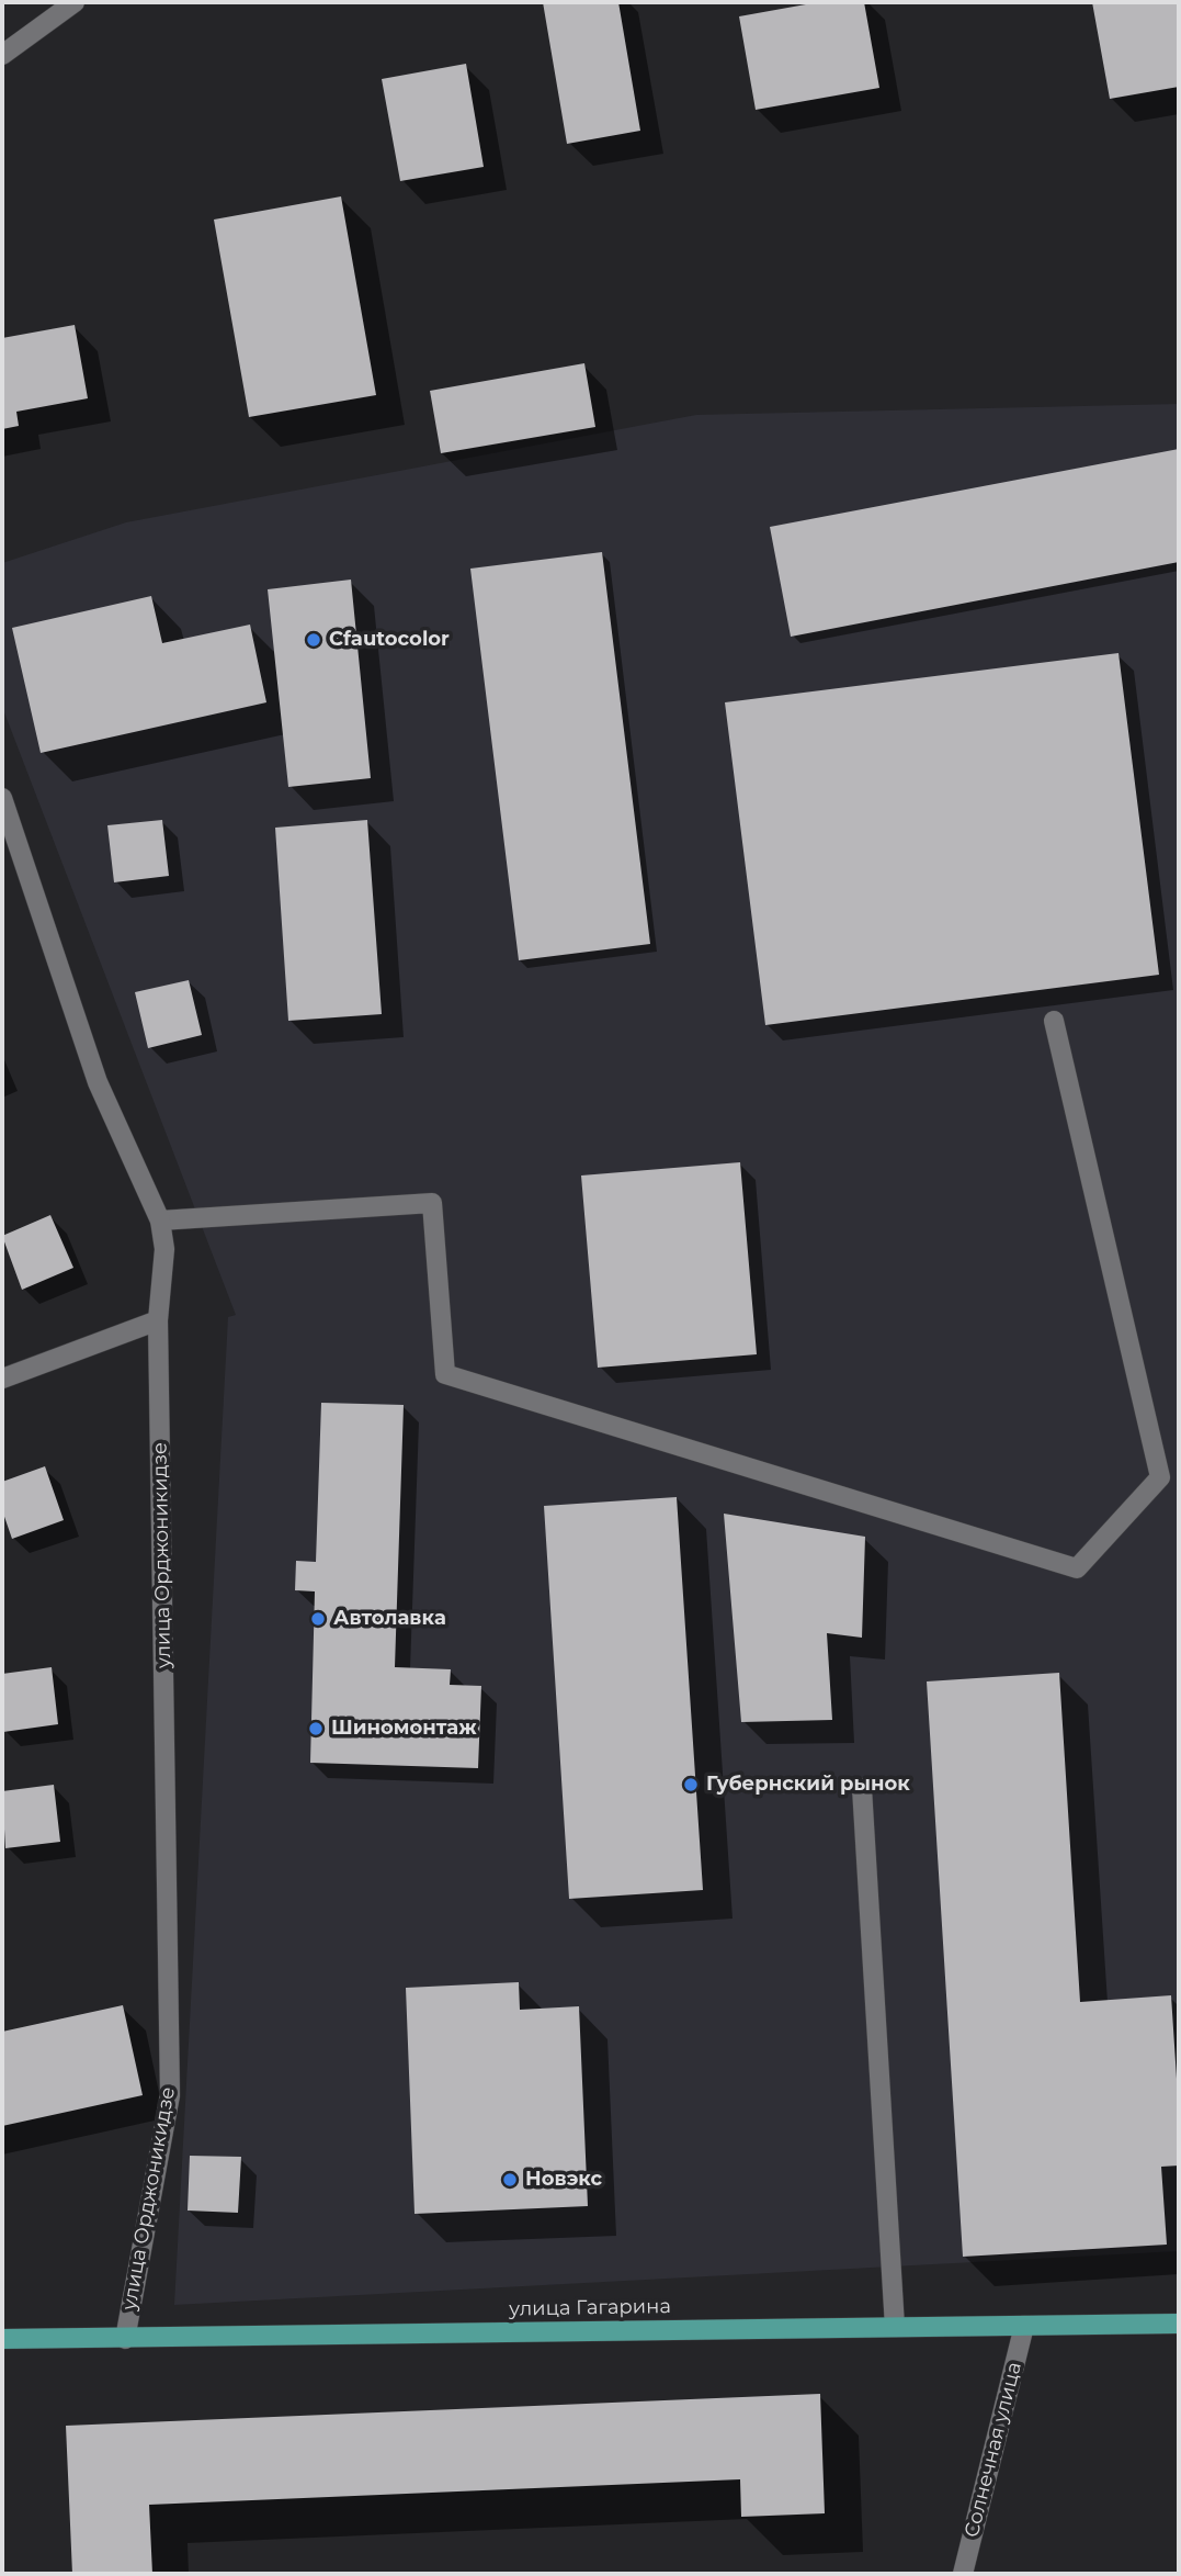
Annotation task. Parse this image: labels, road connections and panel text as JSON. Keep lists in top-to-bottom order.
{
  "streets": {
    "main road": ["улица Гагарина"],
    "street": ["улица Орджоникидзе", "Солнечная улица"]
  },
  "crossings": [
    ["улица Орджоникидзе", "улица Гагарина"],
    ["улица Гагарина", "Солнечная улица"]
  ],
  "places": [
    "Cfautocolor",
    "Автолавка",
    "Шиномонтаж",
    "Губернский рынок",
    "Новэкс"
  ]
}
